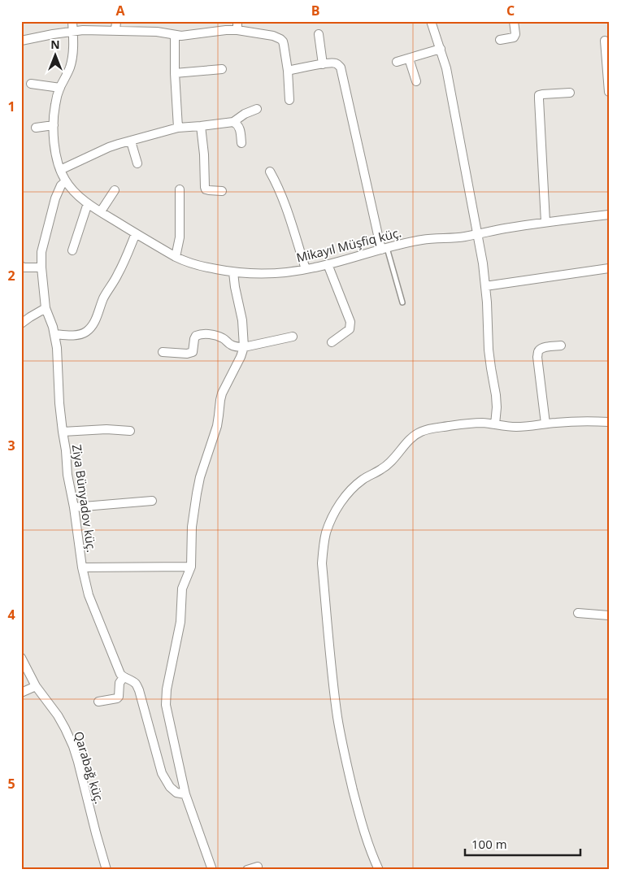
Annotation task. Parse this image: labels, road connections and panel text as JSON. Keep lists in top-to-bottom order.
{
  "streets": {
    "street": ["Mikayıl Müşfiq küç.", "Ziya Bünyadov küç.", "Qarabağ küç."]
  },
  "crossings": [
    ["Mikayıl Müşfiq küç.", "Ziya Bünyadov küç."]
  ],
  "scale_bar": "100 m",
  "north": "top",
  "grid": {
    "columns": ["A", "B", "C"],
    "rows": [
      "1",
      "2",
      "3",
      "4",
      "5"
    ]
  }
}
